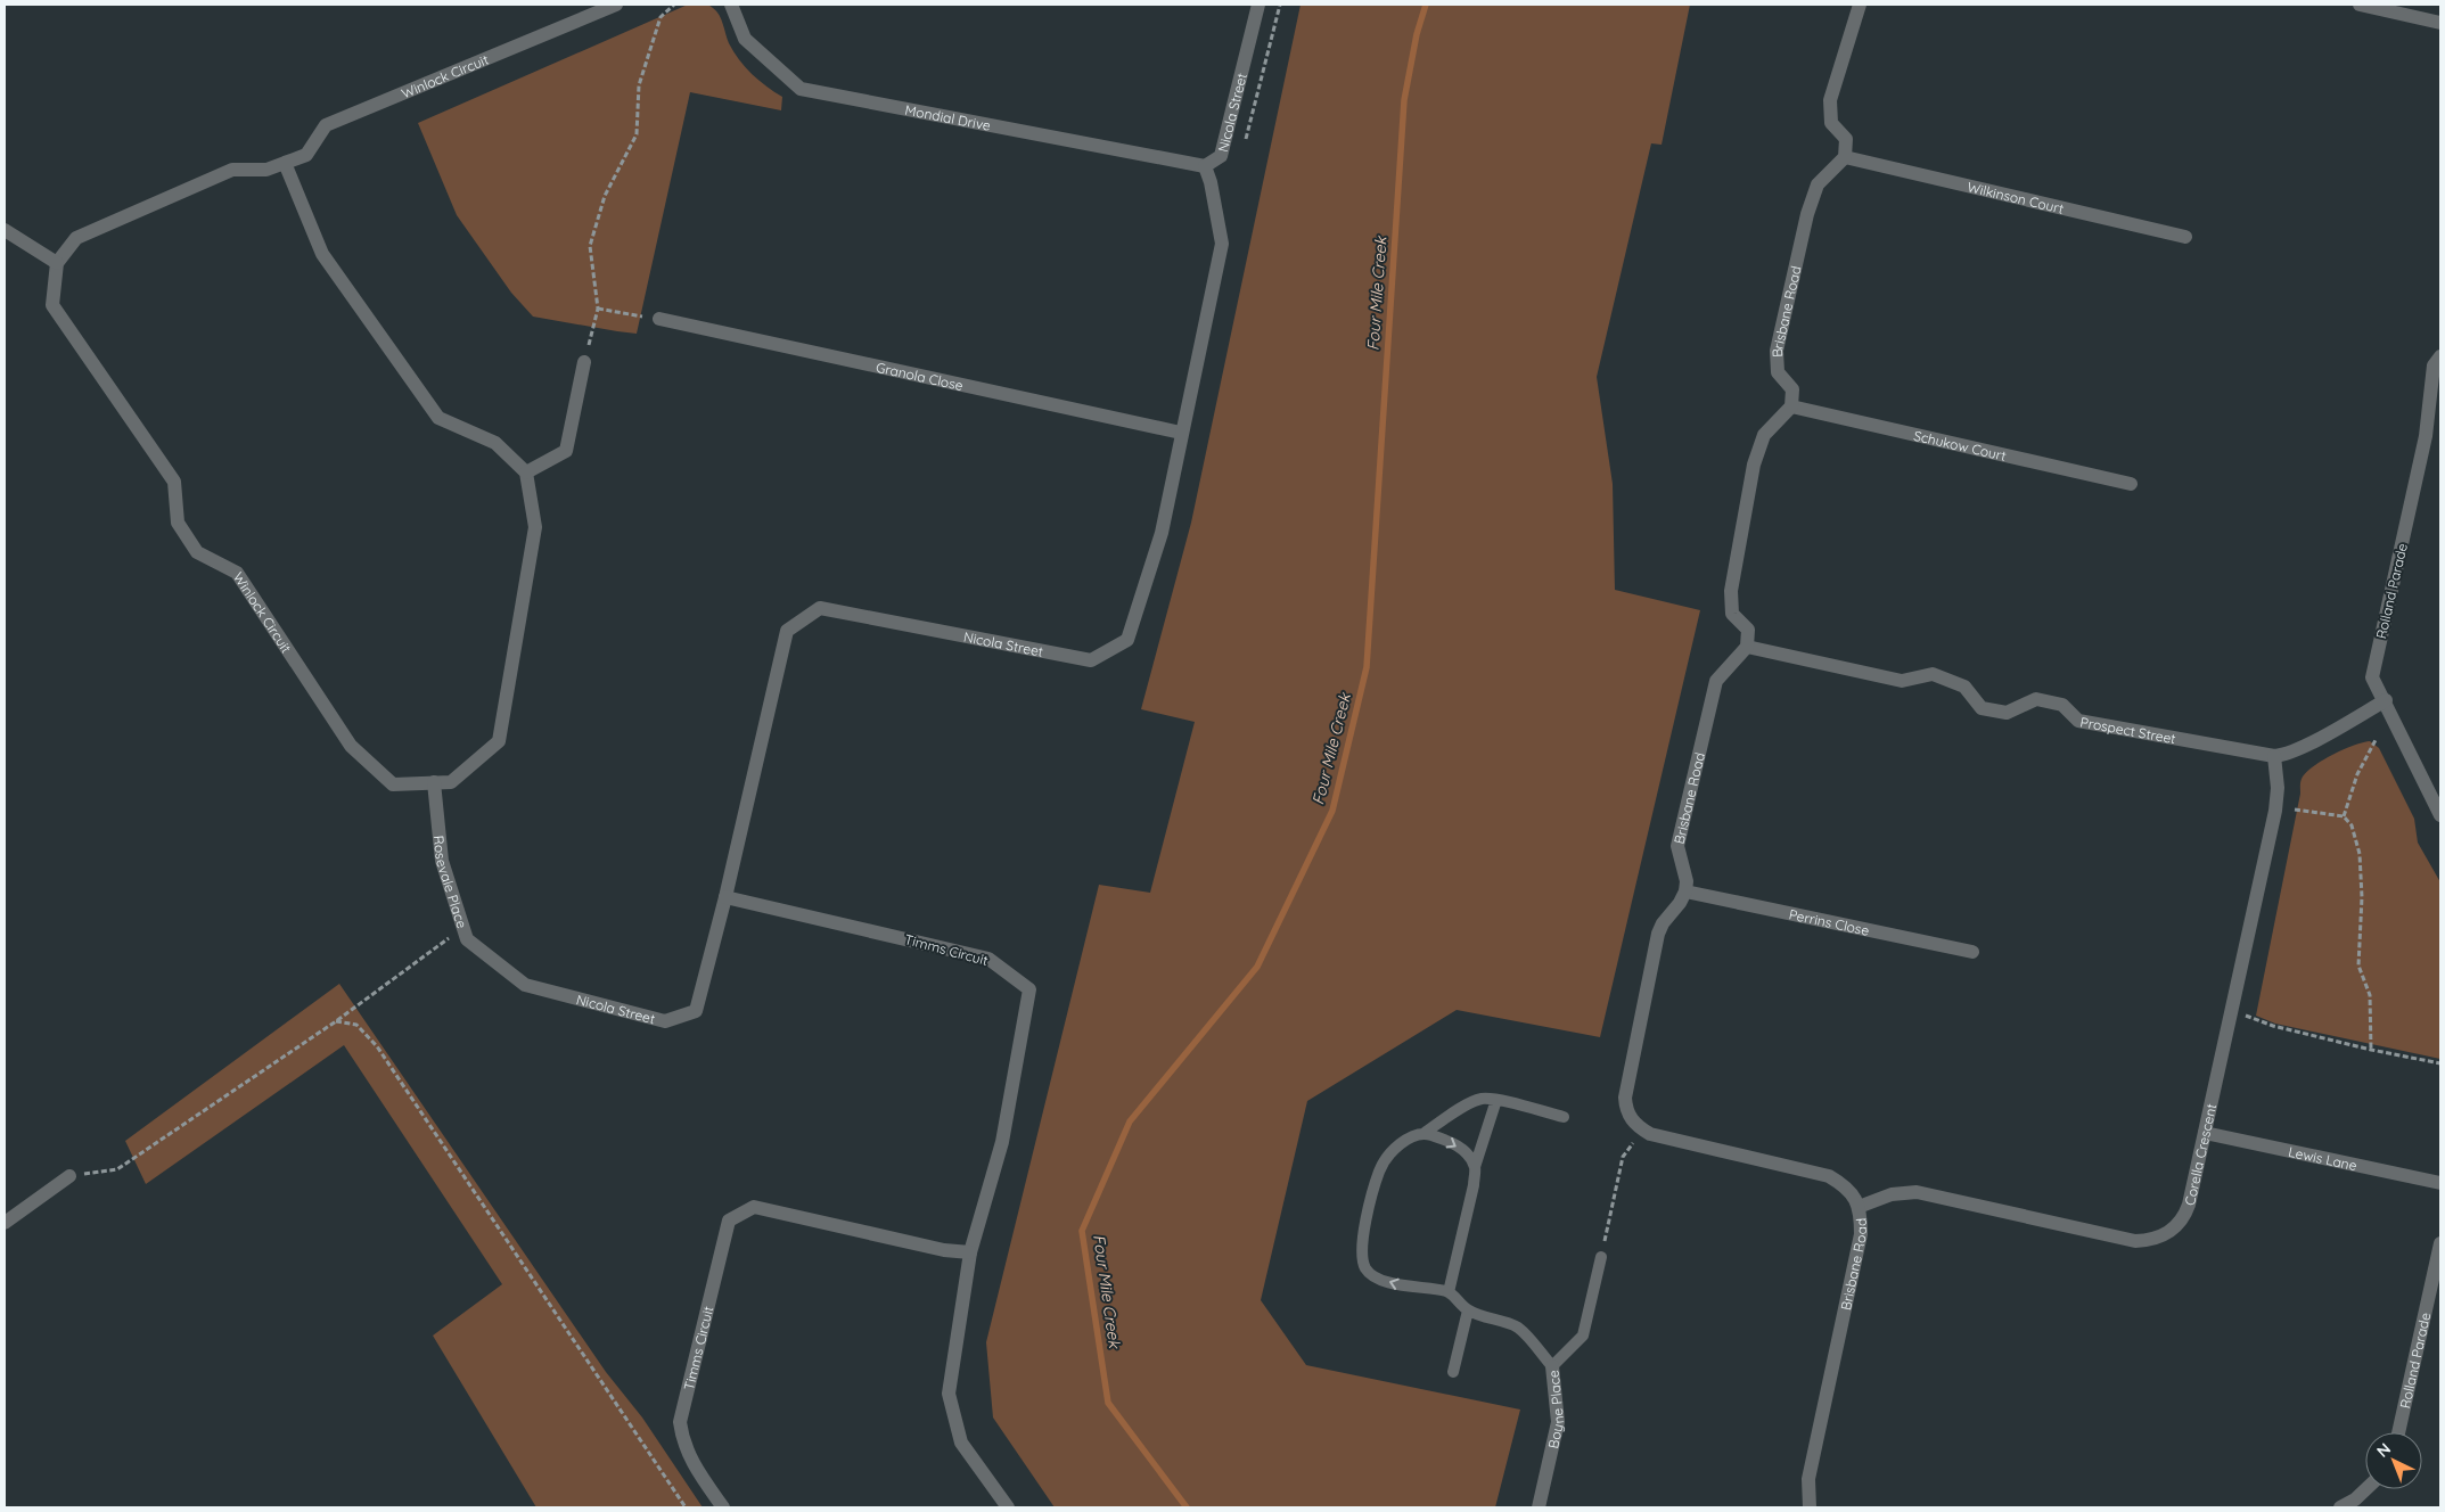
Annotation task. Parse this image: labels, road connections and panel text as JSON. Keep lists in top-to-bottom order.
{
  "streets": {
    "street": [
      "Winlock Circuit",
      "Nicola Street",
      "Mondial Drive",
      "Wilkinson Court",
      "Brisbane Road",
      "Granola Close",
      "Schukow Court",
      "Rolland Parade",
      "Prospect Street",
      "Rosevale Place",
      "Perrins Close",
      "Timms Circuit",
      "Corella Crescent",
      "Lewis Lane",
      "Boyne Place"
    ]
  },
  "crossings": [
    ["Winlock Circuit", "Rosevale Place"],
    ["Nicola Street", "Mondial Drive"],
    ["Nicola Street", "Granola Close"],
    ["Nicola Street", "Rosevale Place"],
    ["Nicola Street", "Timms Circuit"],
    ["Wilkinson Court", "Brisbane Road"],
    ["Brisbane Road", "Schukow Court"],
    ["Brisbane Road", "Prospect Street"],
    ["Brisbane Road", "Perrins Close"],
    ["Brisbane Road", "Corella Crescent"],
    ["Rolland Parade", "Prospect Street"],
    ["Prospect Street", "Corella Crescent"],
    ["Corella Crescent", "Lewis Lane"]
  ],
  "water": ["Four Mile Creek"],
  "north": "top left"
}
